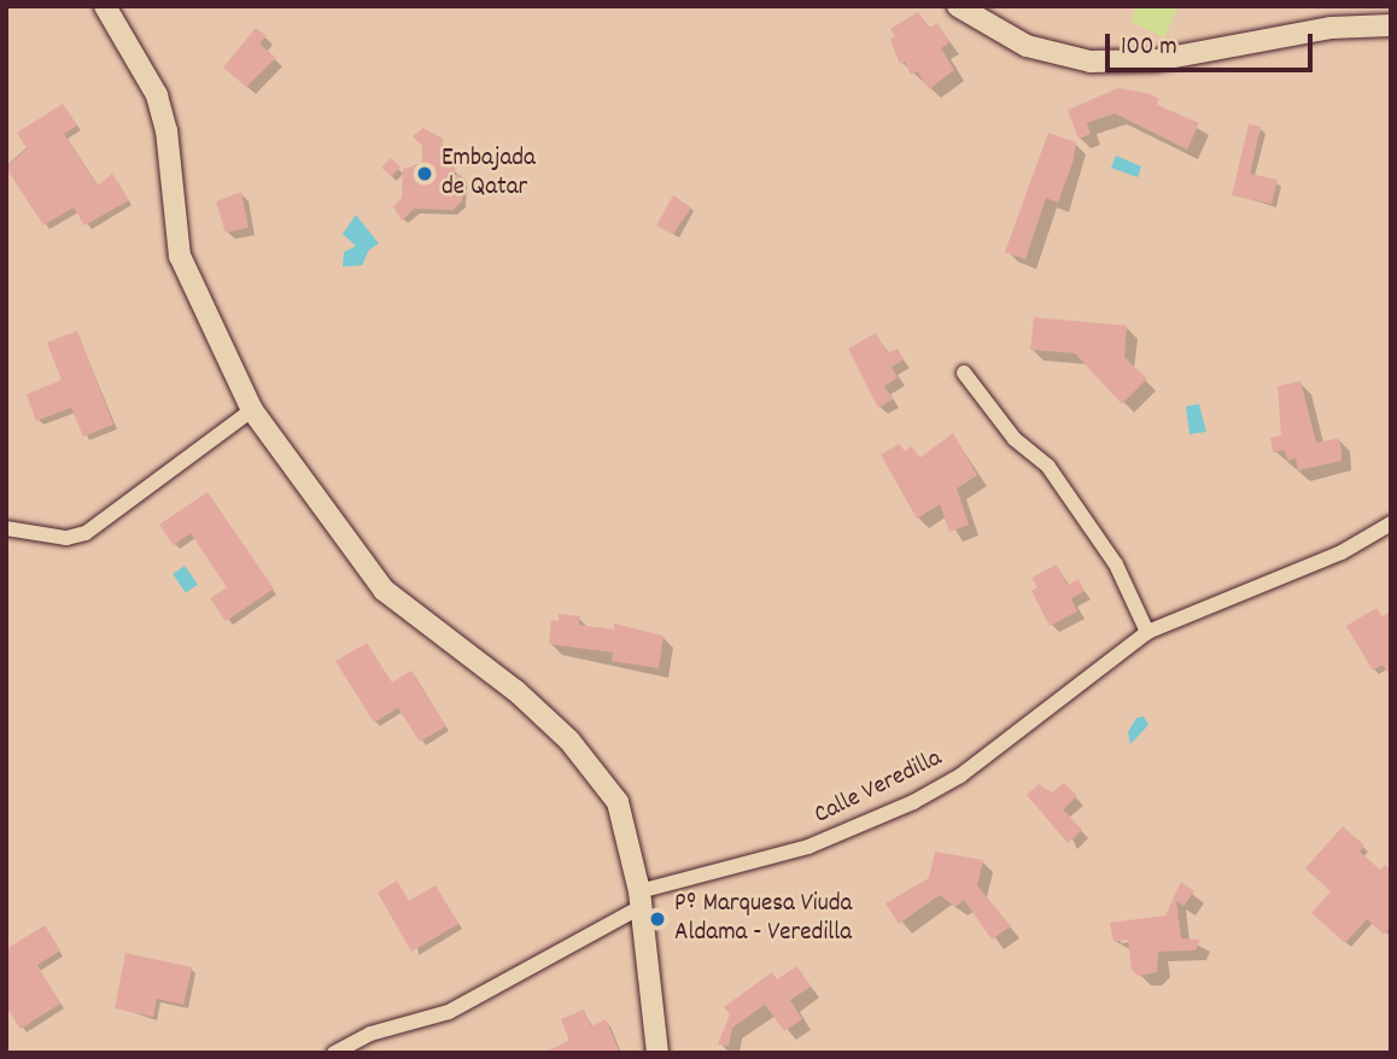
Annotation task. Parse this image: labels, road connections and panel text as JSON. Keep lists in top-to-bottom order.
{
  "streets": {
    "street": ["Calle Veredilla"]
  },
  "places": ["Embajada de Qatar", "Pº Marquesa Viuda Aldama - Veredilla"],
  "scale_bar": "100 m"
}
